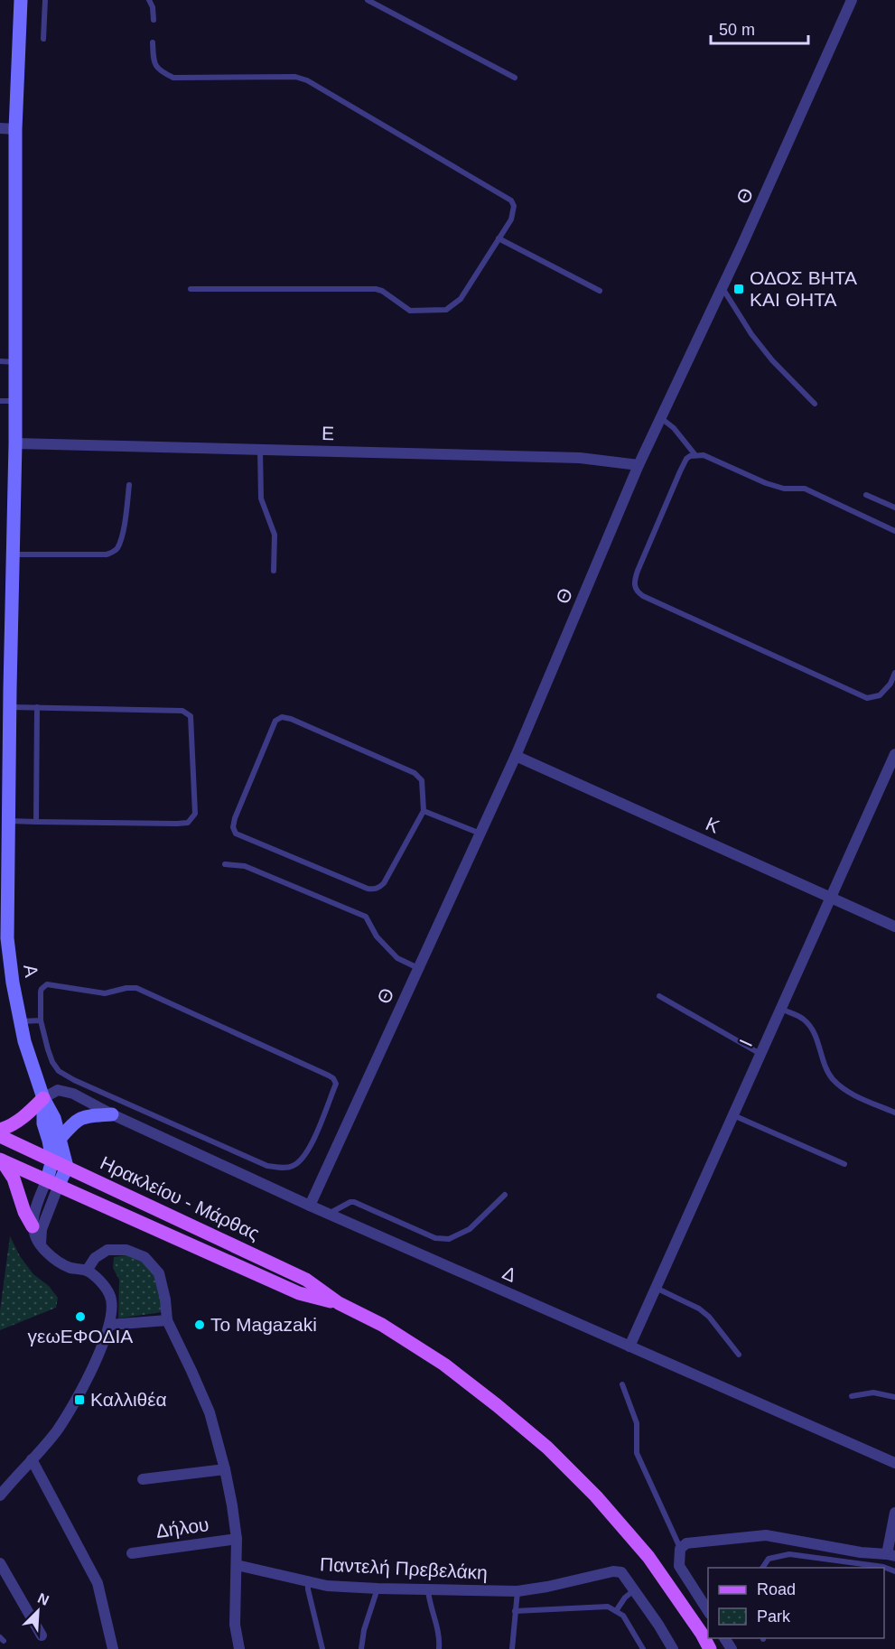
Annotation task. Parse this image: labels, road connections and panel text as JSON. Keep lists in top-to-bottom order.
{
  "streets": {
    "main road": ["Ηρακλείου - Μάρθας"],
    "street": [
      "Θ",
      "Ε",
      "Κ",
      "Α",
      "Ι",
      "Δ",
      "Δήλου",
      "Παντελή Πρεβελάκη"
    ]
  },
  "crossings": [
    ["Θ", "Ε"],
    ["Θ", "Κ"],
    ["Θ", "Δ"],
    ["Ε", "Α"],
    ["Κ", "Ι"],
    ["Α", "Ηρακλείου - Μάρθας"],
    ["Α", "Δ"],
    ["Ι", "Δ"]
  ],
  "places": {
    "transit": ["ΟΔΟΣ ΒΗΤΑ ΚΑΙ ΘΗΤΑ", "Καλλιθέα"],
    "other": ["γεωΕΦΟΔΙΑ", "To Magazaki"]
  },
  "legend": ["Road", "Park"],
  "scale_bar": "50 m",
  "north": "top right"
}
